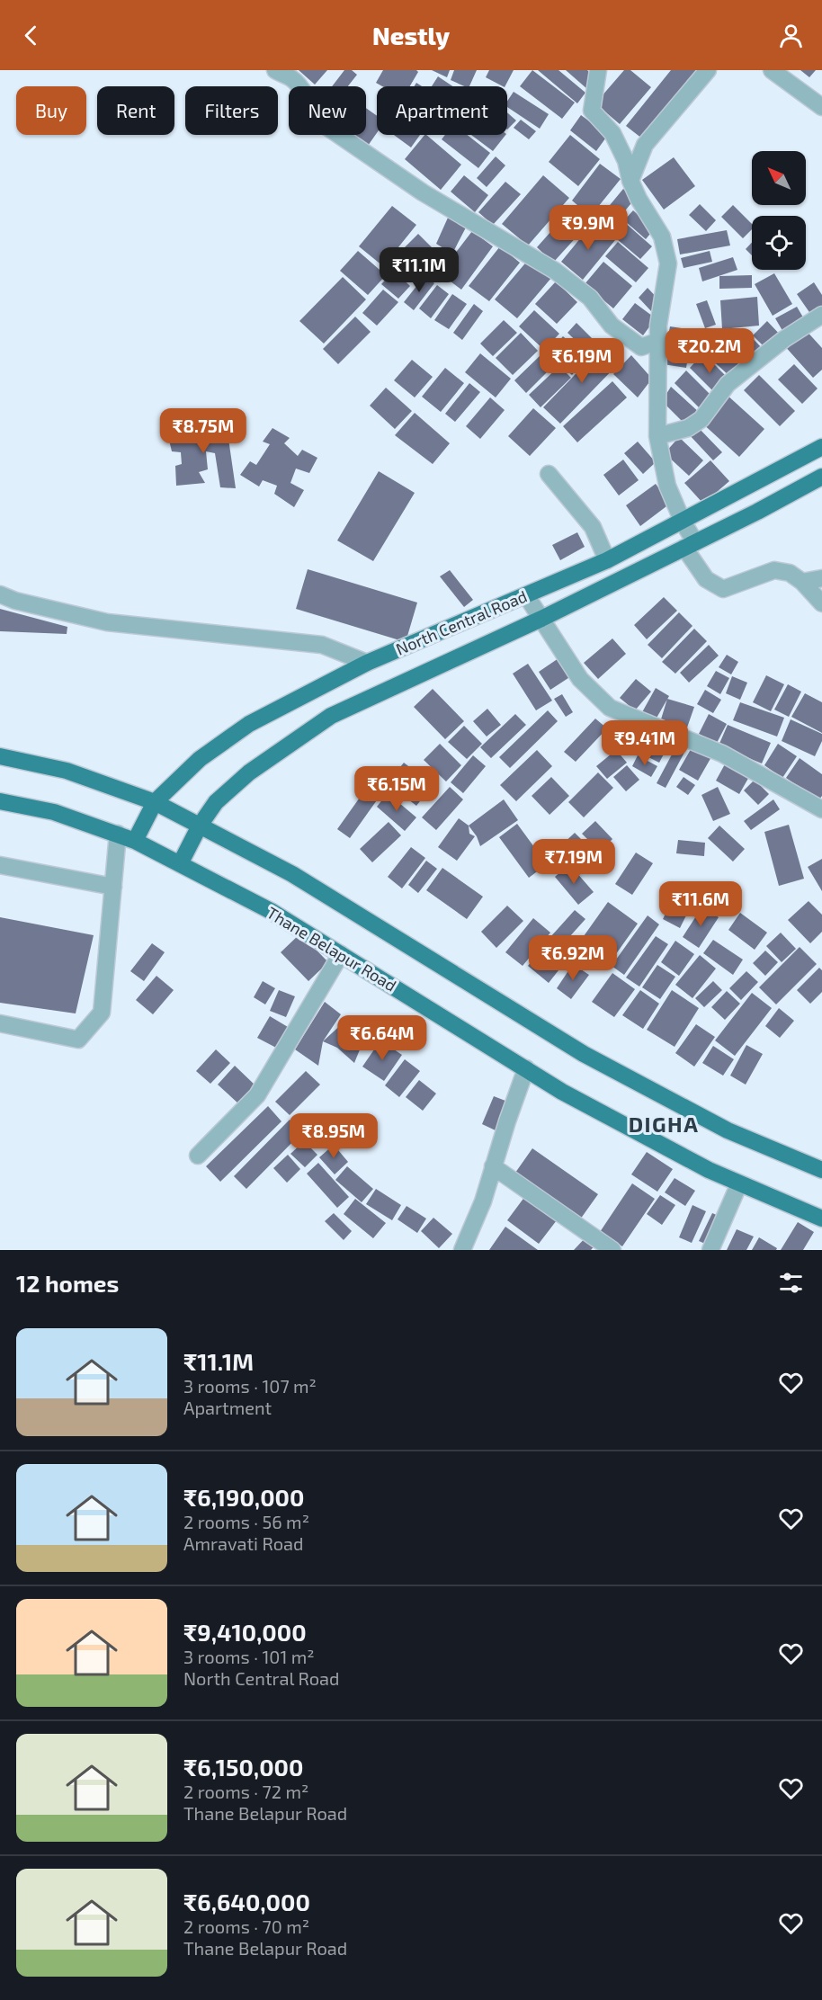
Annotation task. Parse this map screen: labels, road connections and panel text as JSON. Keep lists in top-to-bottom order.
{
  "streets": {
    "main road": ["North Central Road", "Thane Belapur Road"]
  },
  "crossings": [
    ["North Central Road", "Thane Belapur Road"]
  ],
  "districts": ["DIGHA"],
  "north": "top left",
  "page": {
    "header": "Nestly",
    "chip": [
      "Buy",
      "Rent",
      "Filters",
      "New",
      "Apartment"
    ],
    "price": [
      "₹9.9M",
      "₹11.1M",
      "₹20.2M",
      "₹6.19M",
      "₹8.75M",
      "₹9.41M",
      "₹6.15M",
      "₹7.19M",
      "₹11.6M",
      "₹6.92M",
      "₹6.64M",
      "₹8.95M"
    ],
    "heading": "12 homes",
    "list": [
      {
        "name": "₹11.1M",
        "note": "3 rooms · 107 m² · Apartment"
      },
      {
        "name": "₹6,190,000",
        "note": "2 rooms · 56 m² · Amravati Road"
      },
      {
        "name": "₹9,410,000",
        "note": "3 rooms · 101 m² · North Central Road"
      },
      {
        "name": "₹6,150,000",
        "note": "2 rooms · 72 m² · Thane Belapur Road"
      },
      {
        "name": "₹6,640,000",
        "note": "2 rooms · 70 m² · Thane Belapur Road"
      }
    ]
  }
}
